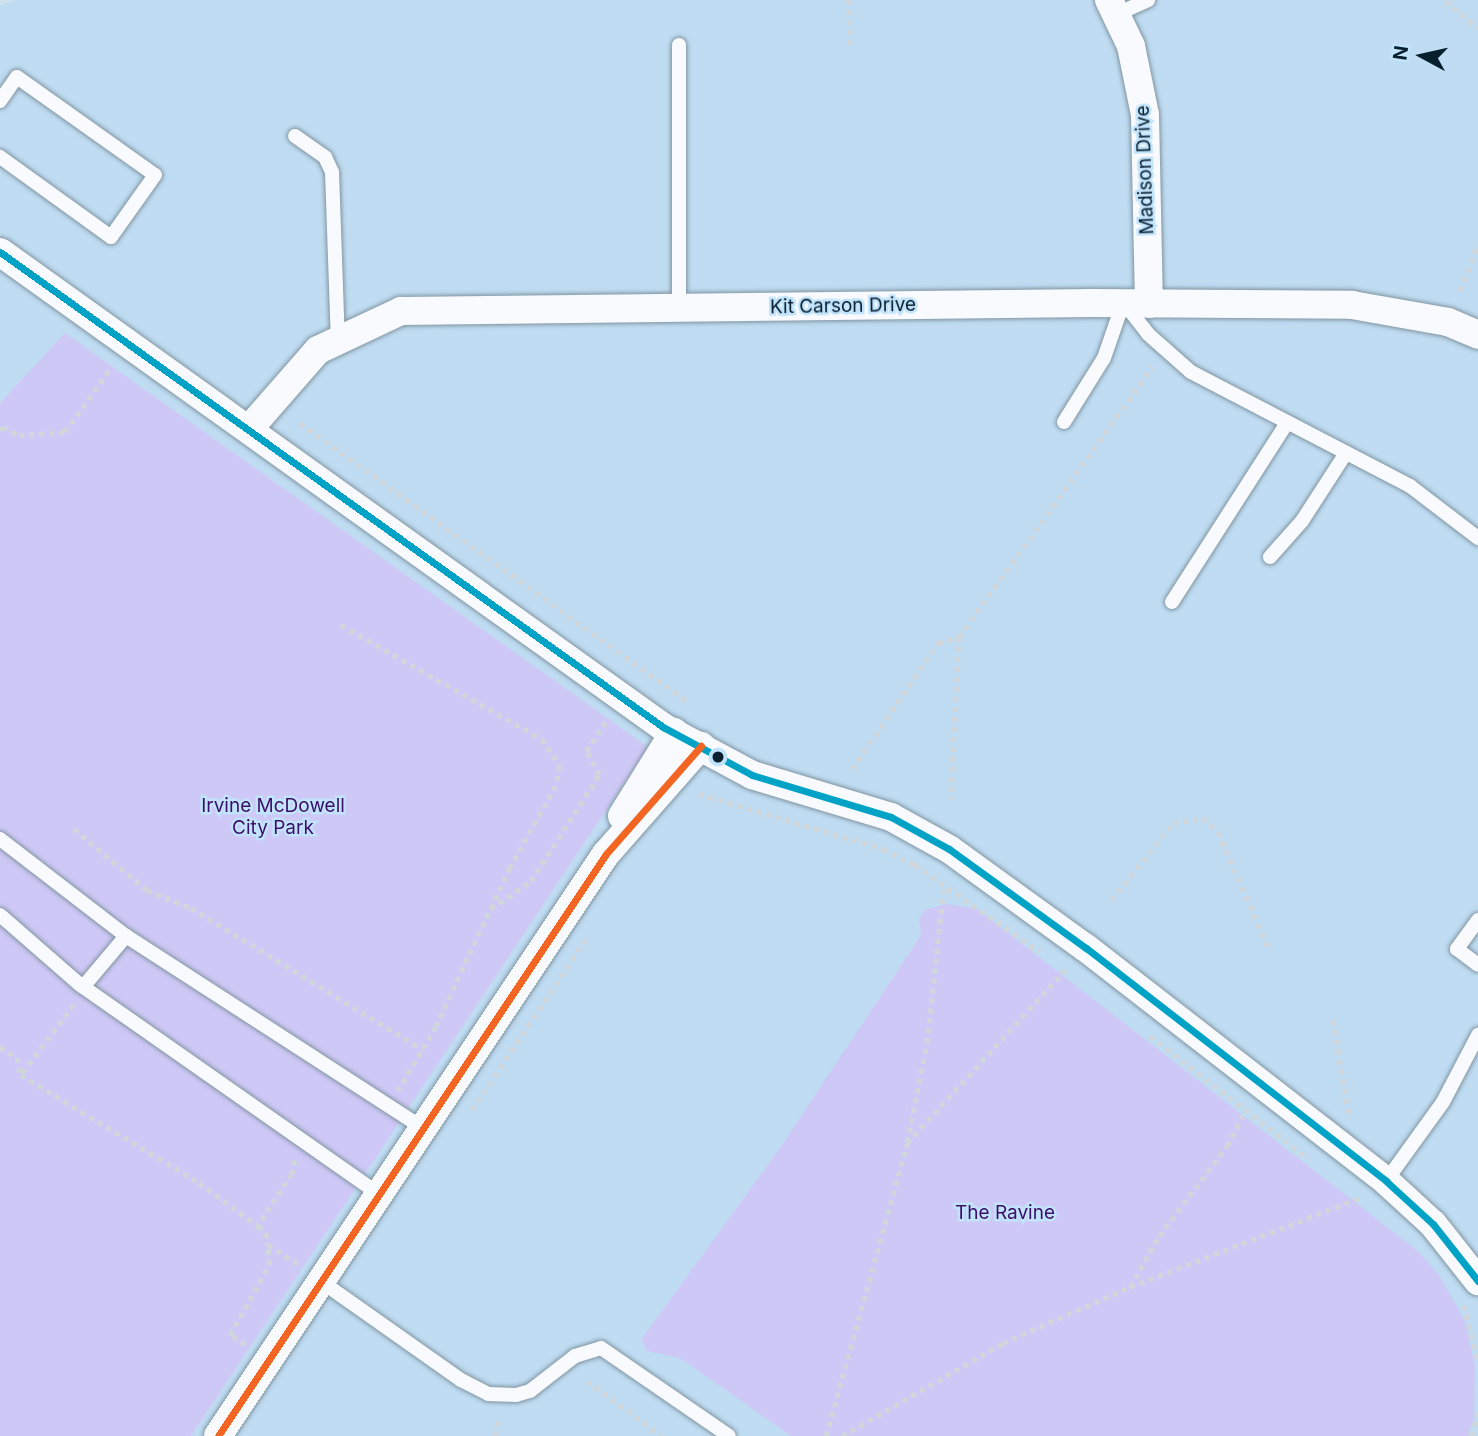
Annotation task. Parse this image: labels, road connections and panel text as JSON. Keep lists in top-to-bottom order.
{
  "streets": {
    "street": ["Madison Drive", "Kit Carson Drive"]
  },
  "crossings": [
    ["Madison Drive", "Kit Carson Drive"]
  ],
  "parks": ["Irvine McDowell City Park", "The Ravine"],
  "north": "left"
}
